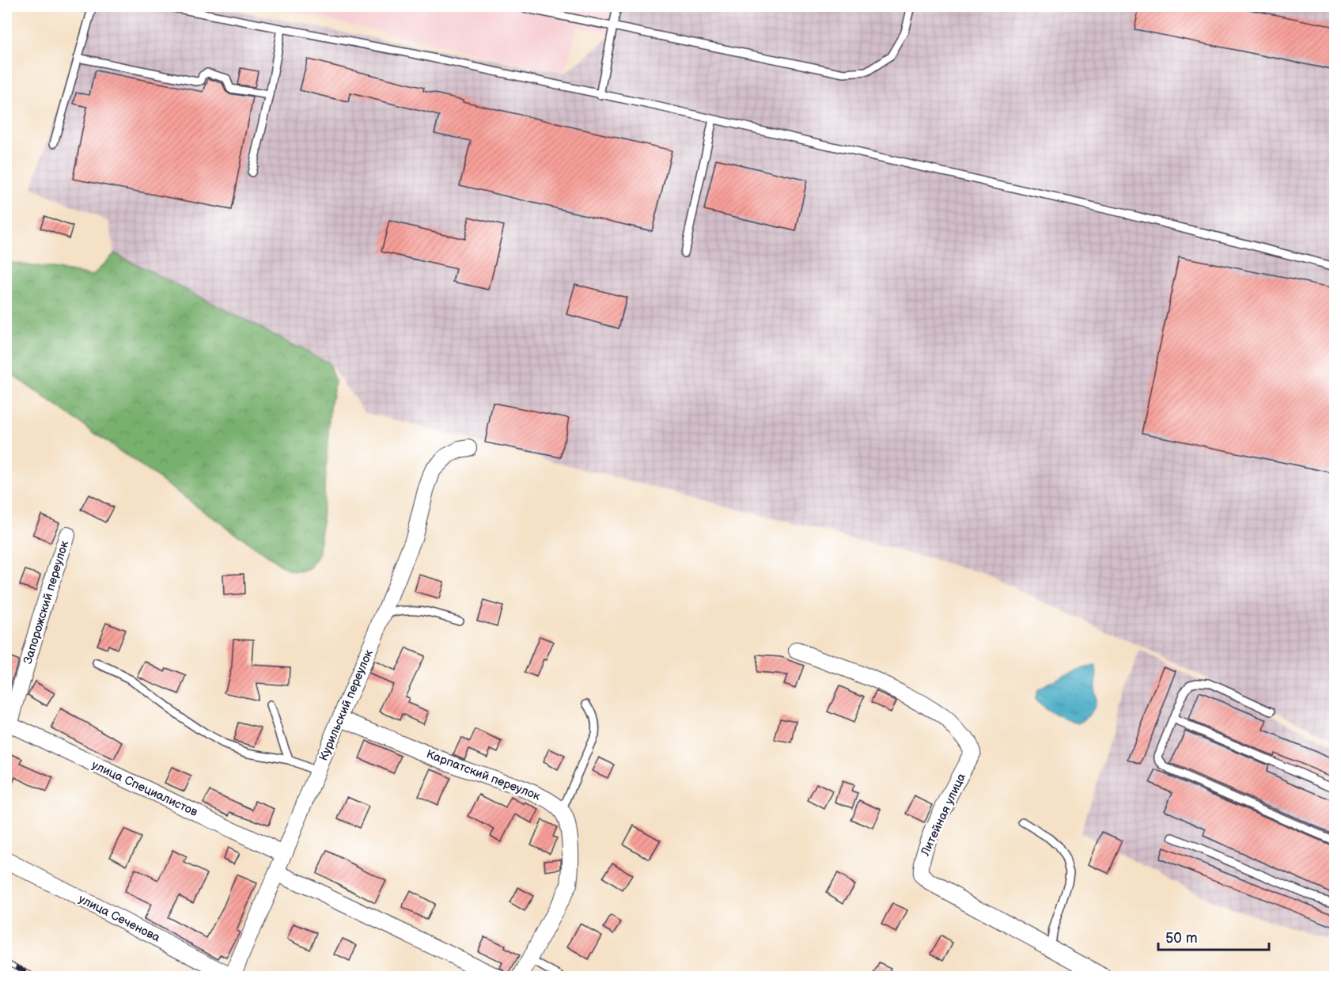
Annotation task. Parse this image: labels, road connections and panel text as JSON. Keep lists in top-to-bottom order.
{
  "streets": {
    "street": [
      "Запорожский переулок",
      "Курильский переулок",
      "Карпатский переулок",
      "улица Специалистов",
      "Литейная улица",
      "улица Сеченова"
    ]
  },
  "crossings": [
    ["Запорожский переулок", "улица Специалистов"],
    ["Курильский переулок", "Карпатский переулок"],
    ["Курильский переулок", "улица Специалистов"],
    ["Курильский переулок", "улица Сеченова"]
  ],
  "scale_bar": "50 m"
}
